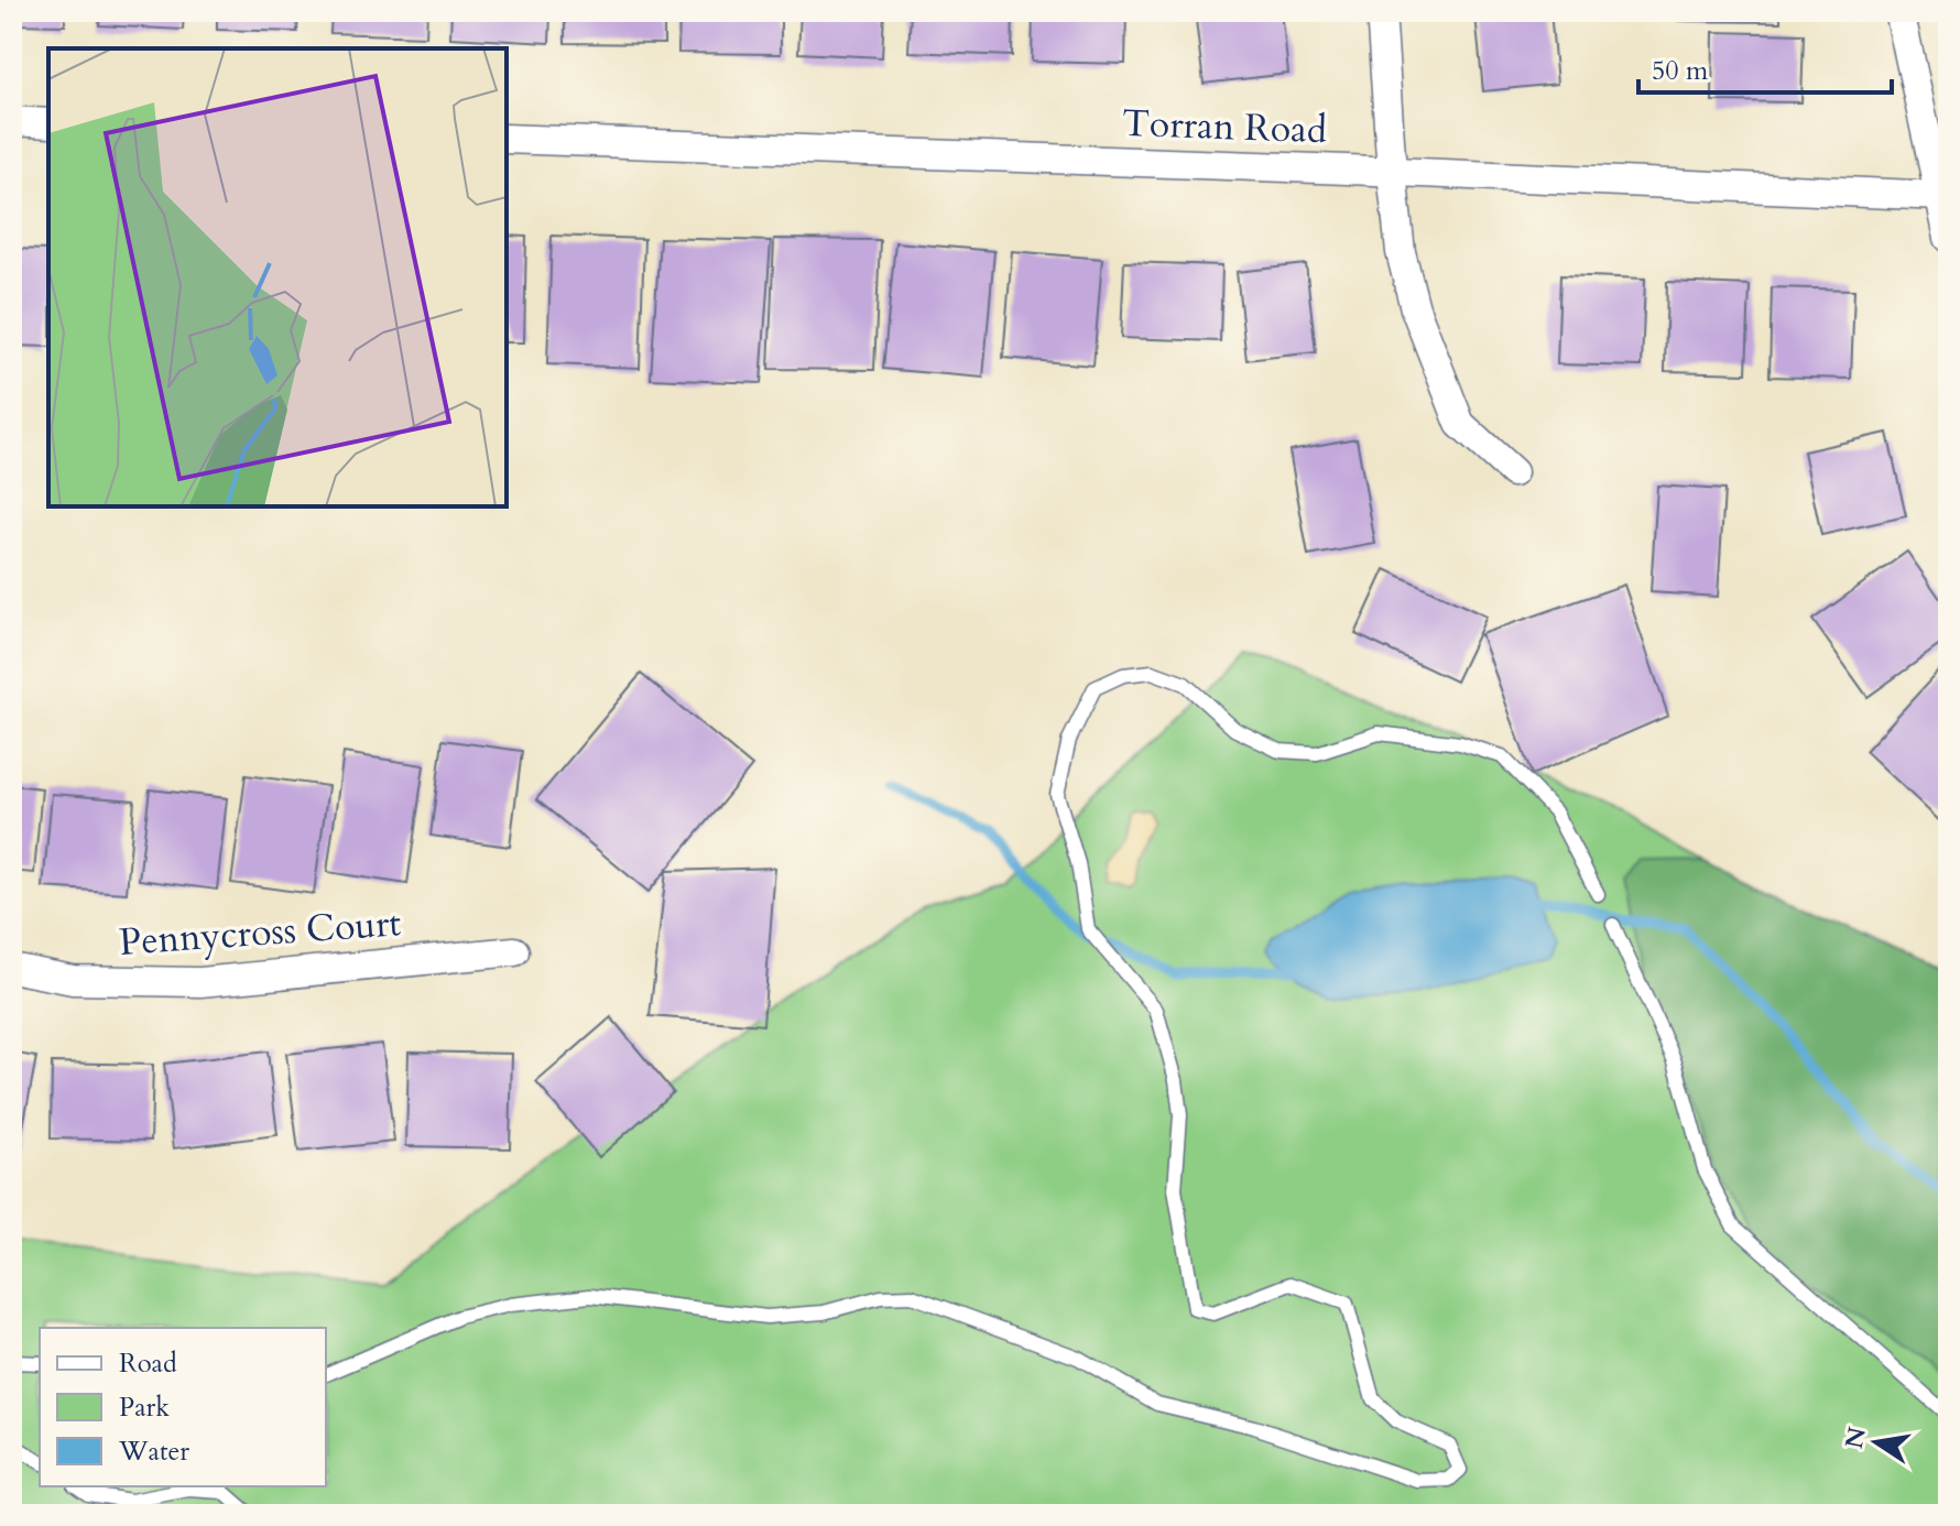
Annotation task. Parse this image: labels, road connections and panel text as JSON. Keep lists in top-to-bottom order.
{
  "streets": {
    "street": ["Torran Road", "Pennycross Court"]
  },
  "legend": ["Road", "Park", "Water"],
  "scale_bar": "50 m",
  "north": "left"
}
